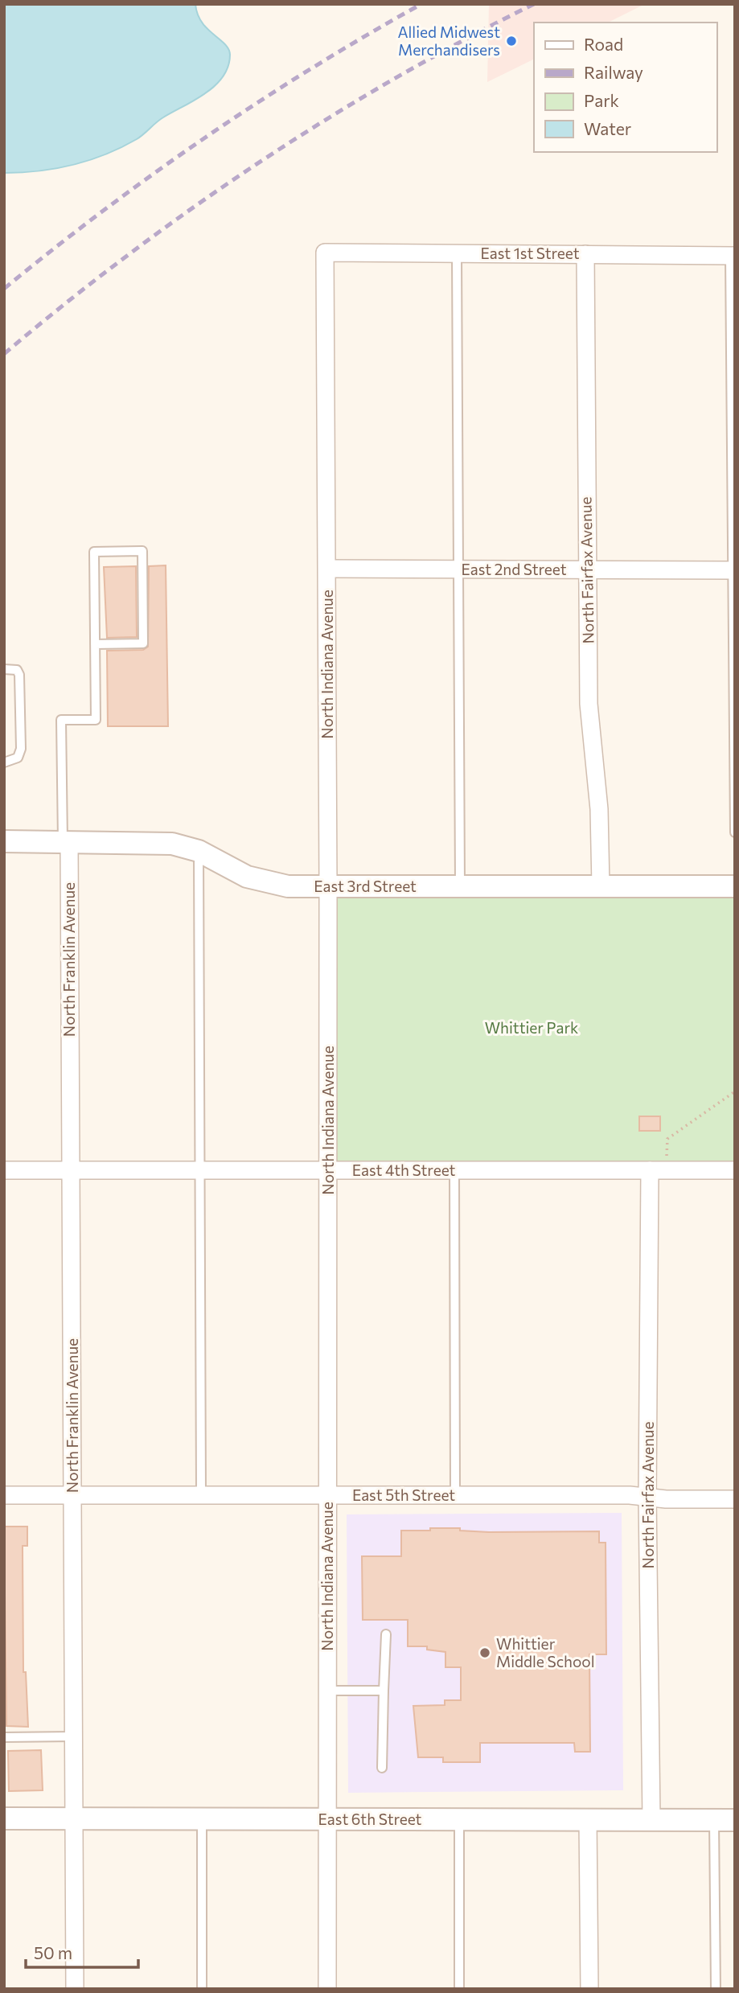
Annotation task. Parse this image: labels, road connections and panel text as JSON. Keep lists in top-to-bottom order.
{
  "streets": {
    "street": [
      "East 1st Street",
      "East 2nd Street",
      "North Fairfax Avenue",
      "North Indiana Avenue",
      "East 3rd Street",
      "North Franklin Avenue",
      "East 4th Street",
      "East 5th Street",
      "East 6th Street"
    ]
  },
  "crossings": [
    ["East 1st Street", "North Fairfax Avenue"],
    ["East 1st Street", "North Indiana Avenue"],
    ["East 2nd Street", "North Fairfax Avenue"],
    ["East 2nd Street", "North Indiana Avenue"],
    ["North Fairfax Avenue", "East 3rd Street"],
    ["North Fairfax Avenue", "East 4th Street"],
    ["North Fairfax Avenue", "East 5th Street"],
    ["North Fairfax Avenue", "East 6th Street"],
    ["North Indiana Avenue", "East 3rd Street"],
    ["North Indiana Avenue", "East 4th Street"],
    ["North Indiana Avenue", "East 5th Street"],
    ["North Indiana Avenue", "East 6th Street"],
    ["East 3rd Street", "North Franklin Avenue"],
    ["North Franklin Avenue", "East 4th Street"],
    ["North Franklin Avenue", "East 5th Street"],
    ["North Franklin Avenue", "East 6th Street"]
  ],
  "parks": ["Whittier Park"],
  "places": ["Allied Midwest Merchandisers", "Whittier Middle School"],
  "legend": [
    "Road",
    "Railway",
    "Park",
    "Water"
  ],
  "scale_bar": "50 m"
}
